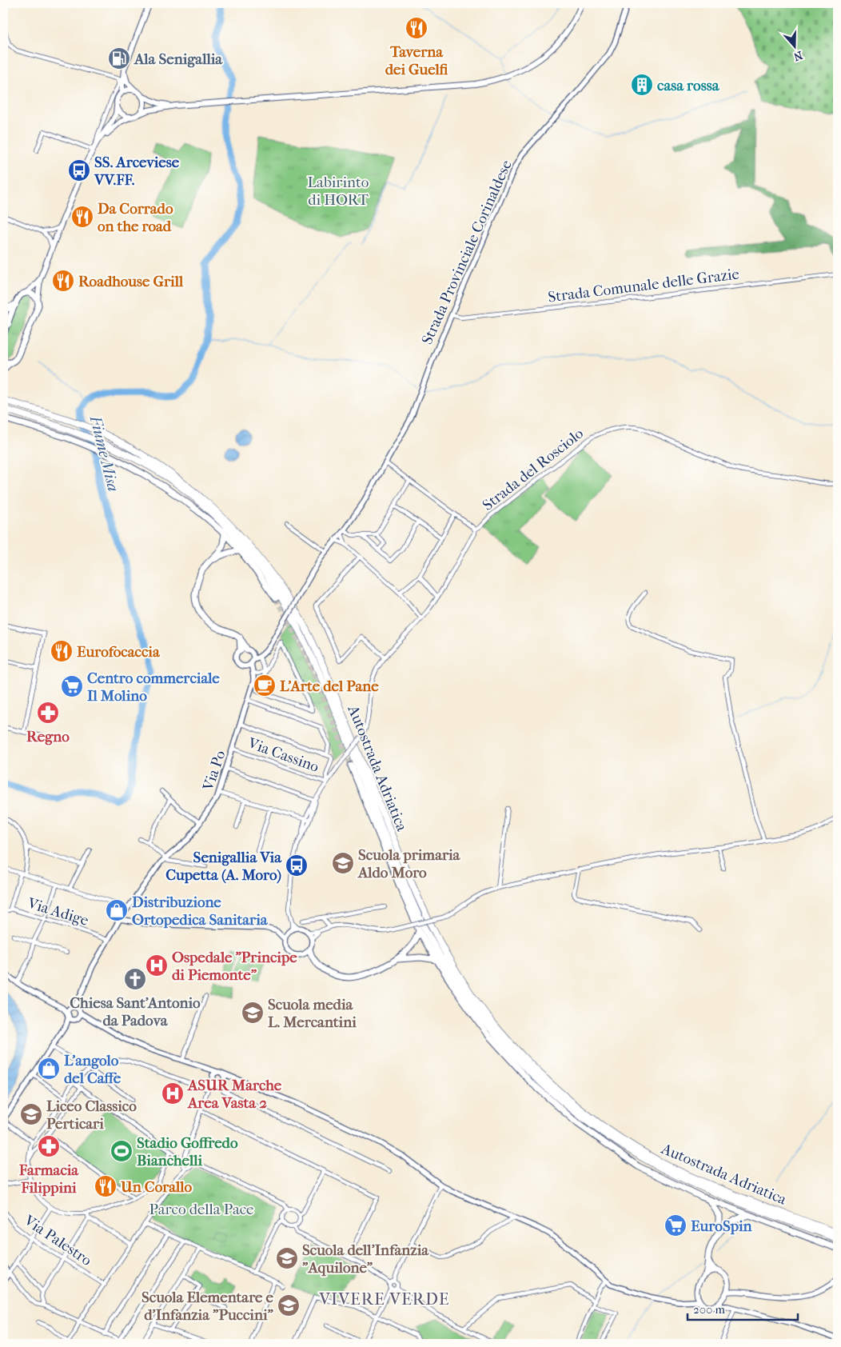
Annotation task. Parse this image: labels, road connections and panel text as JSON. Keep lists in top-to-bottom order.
{
  "streets": {
    "highway": ["Autostrada Adriatica"],
    "street": [
      "Strada Provinciale Corinaldese",
      "Strada Comunale delle Grazie",
      "Strada del Rosciolo",
      "Via Cassino",
      "Via Po",
      "Via Adige",
      "Via Palestro"
    ]
  },
  "crossings": [
    ["Strada Provinciale Corinaldese", "Strada Comunale delle Grazie"],
    ["Via Cassino", "Via Po"],
    ["Via Po", "Via Adige"]
  ],
  "districts": ["VIVERE VERDE"],
  "water": ["Fiume Misa"],
  "parks": ["Labirinto di HORT", "Parco della Pace"],
  "places": {
    "restaurant": [
      "Taverna dei Guelfi",
      "Da Corrado on the road",
      "Roadhouse Grill",
      "Eurofocaccia",
      "Un Corallo"
    ],
    "fuel station": ["Ala Senigallia"],
    "building": ["casa rossa"],
    "bus stop": ["SS. Arceviese VV.FF.", "Senigallia Via Cupetta (A. Moro)"],
    "cafe": ["L'Arte del Pane"],
    "supermarket": ["Centro commerciale Il Molino", "EuroSpin"],
    "pharmacy": ["Regno", "Farmacia Filippini"],
    "school or university": [
      "Scuola primaria Aldo Moro",
      "Scuola media L. Mercantini",
      "Liceo Classico Perticari",
      "Scuola dell'Infanzia \"Aquilone\"",
      "Scuola Elementare e d'Infanzia \"Puccini\""
    ],
    "shop": ["Distribuzione Ortopedica Sanitaria", "L'angolo del Caffe"],
    "hospital": ["Ospedale \"Principe di Piemonte\"", "ASUR Marche Area Vasta 2"],
    "church": ["Chiesa Sant'Antonio da Padova"],
    "sports": ["Stadio Goffredo Bianchelli"]
  },
  "scale_bar": "200 m",
  "north": "bottom"
}
